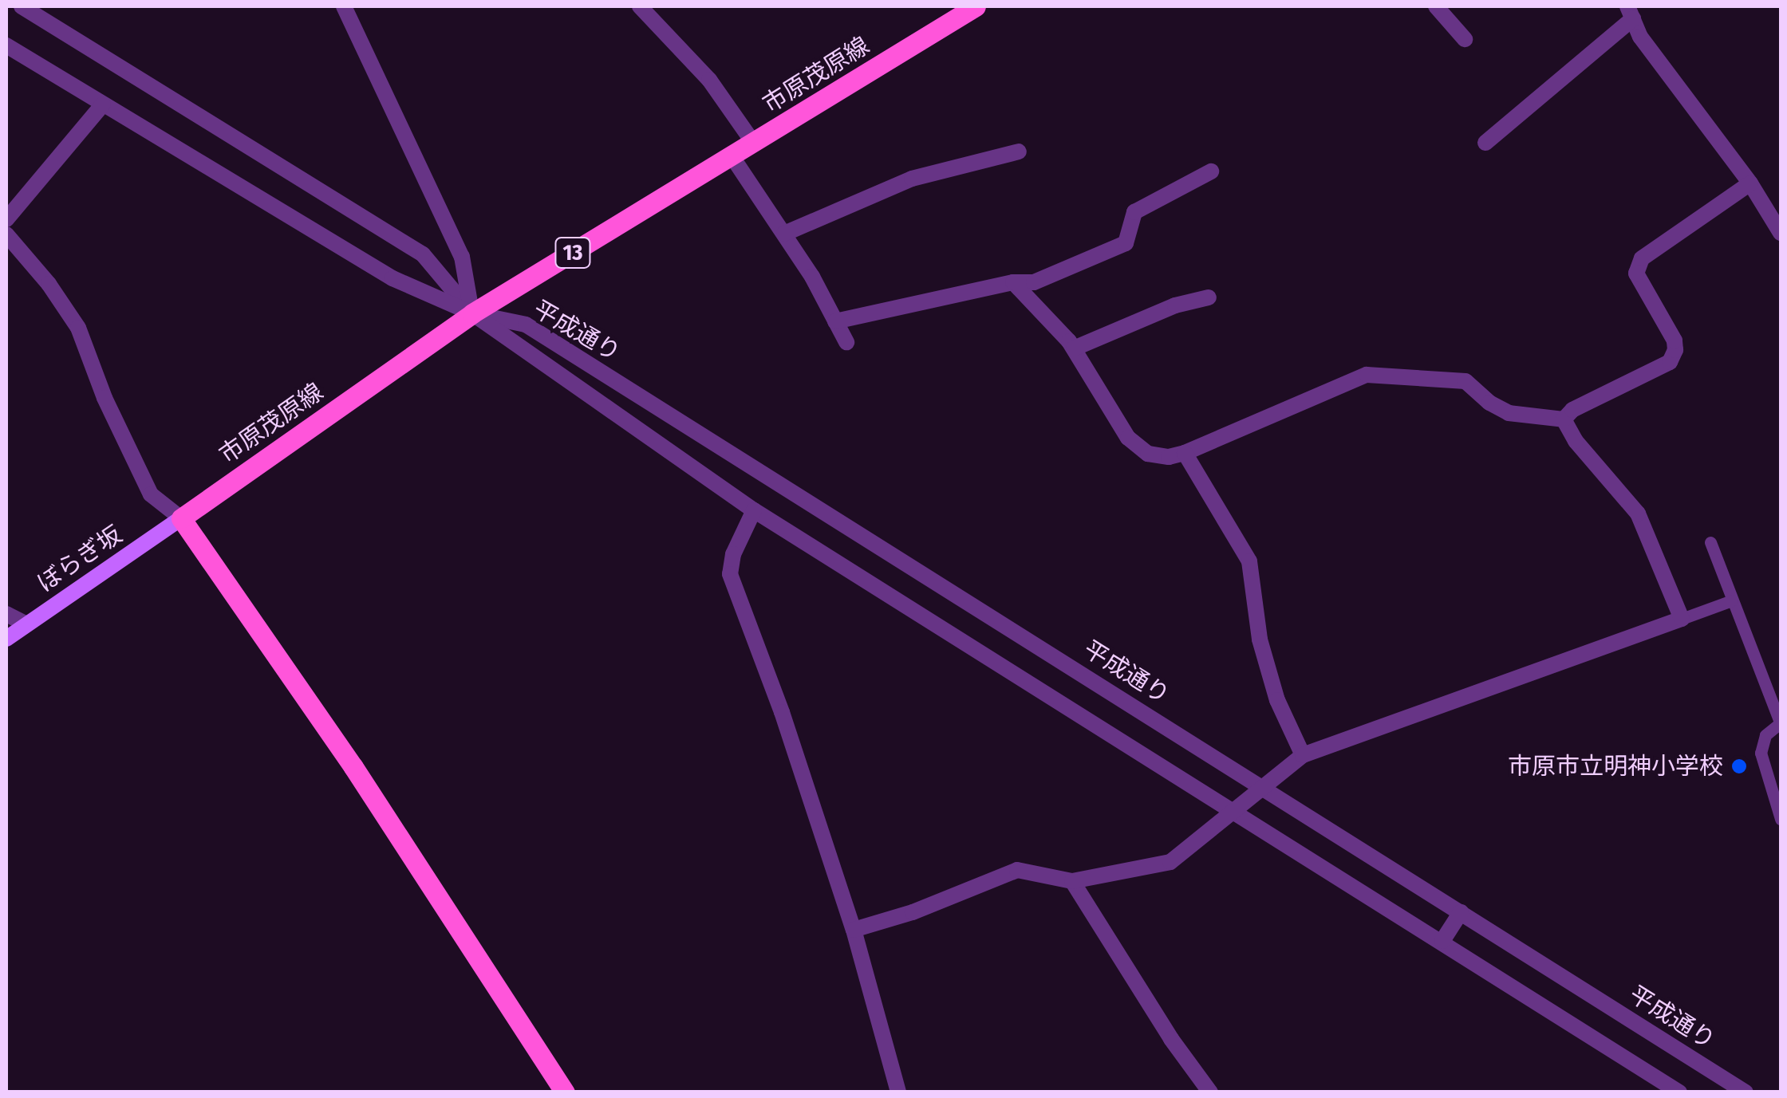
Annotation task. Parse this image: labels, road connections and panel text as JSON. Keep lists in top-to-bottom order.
{
  "streets": {
    "main road": ["市原茂原線", "13"],
    "street": ["平成通り", "ぼらぎ坂"]
  },
  "crossings": [
    ["市原茂原線", "平成通り"],
    ["市原茂原線", "ぼらぎ坂"]
  ],
  "places": ["市原市立明神小学校"]
}
